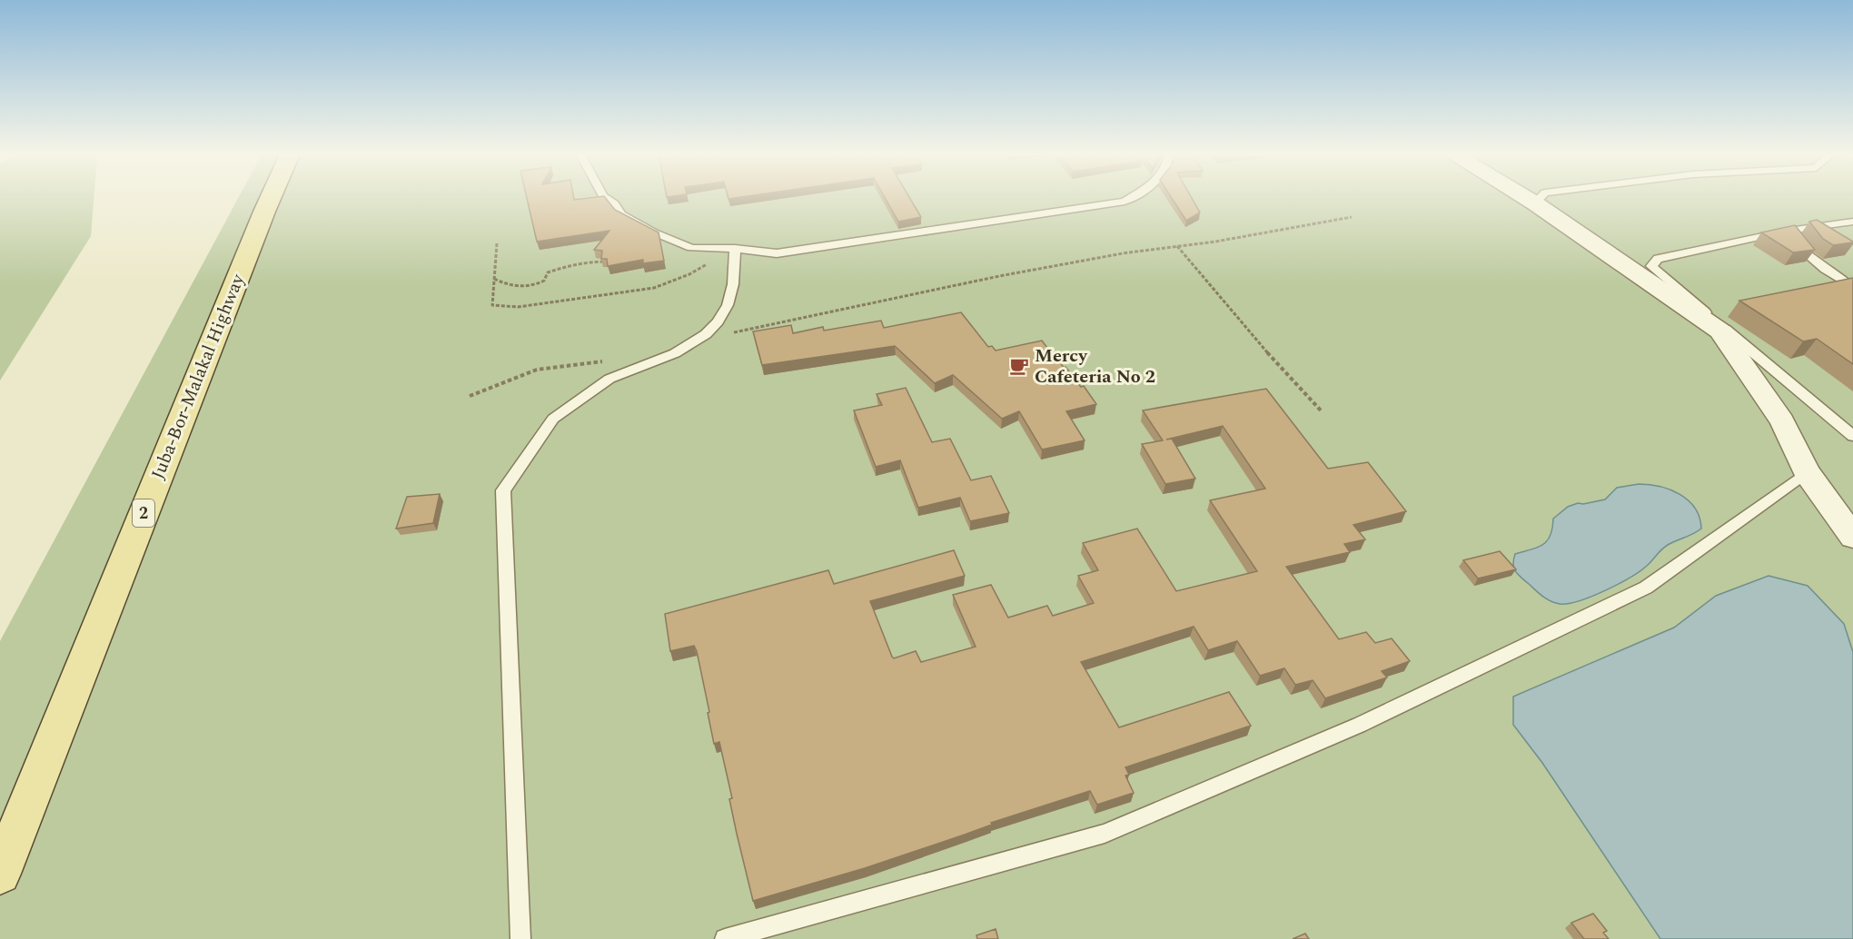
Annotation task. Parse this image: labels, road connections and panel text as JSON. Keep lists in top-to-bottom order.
{
  "streets": {
    "main road": ["Juba-Bor-Malakal Highway", "2"]
  },
  "places": {
    "cafe": ["Mercy Cafeteria No 2"]
  }
}
